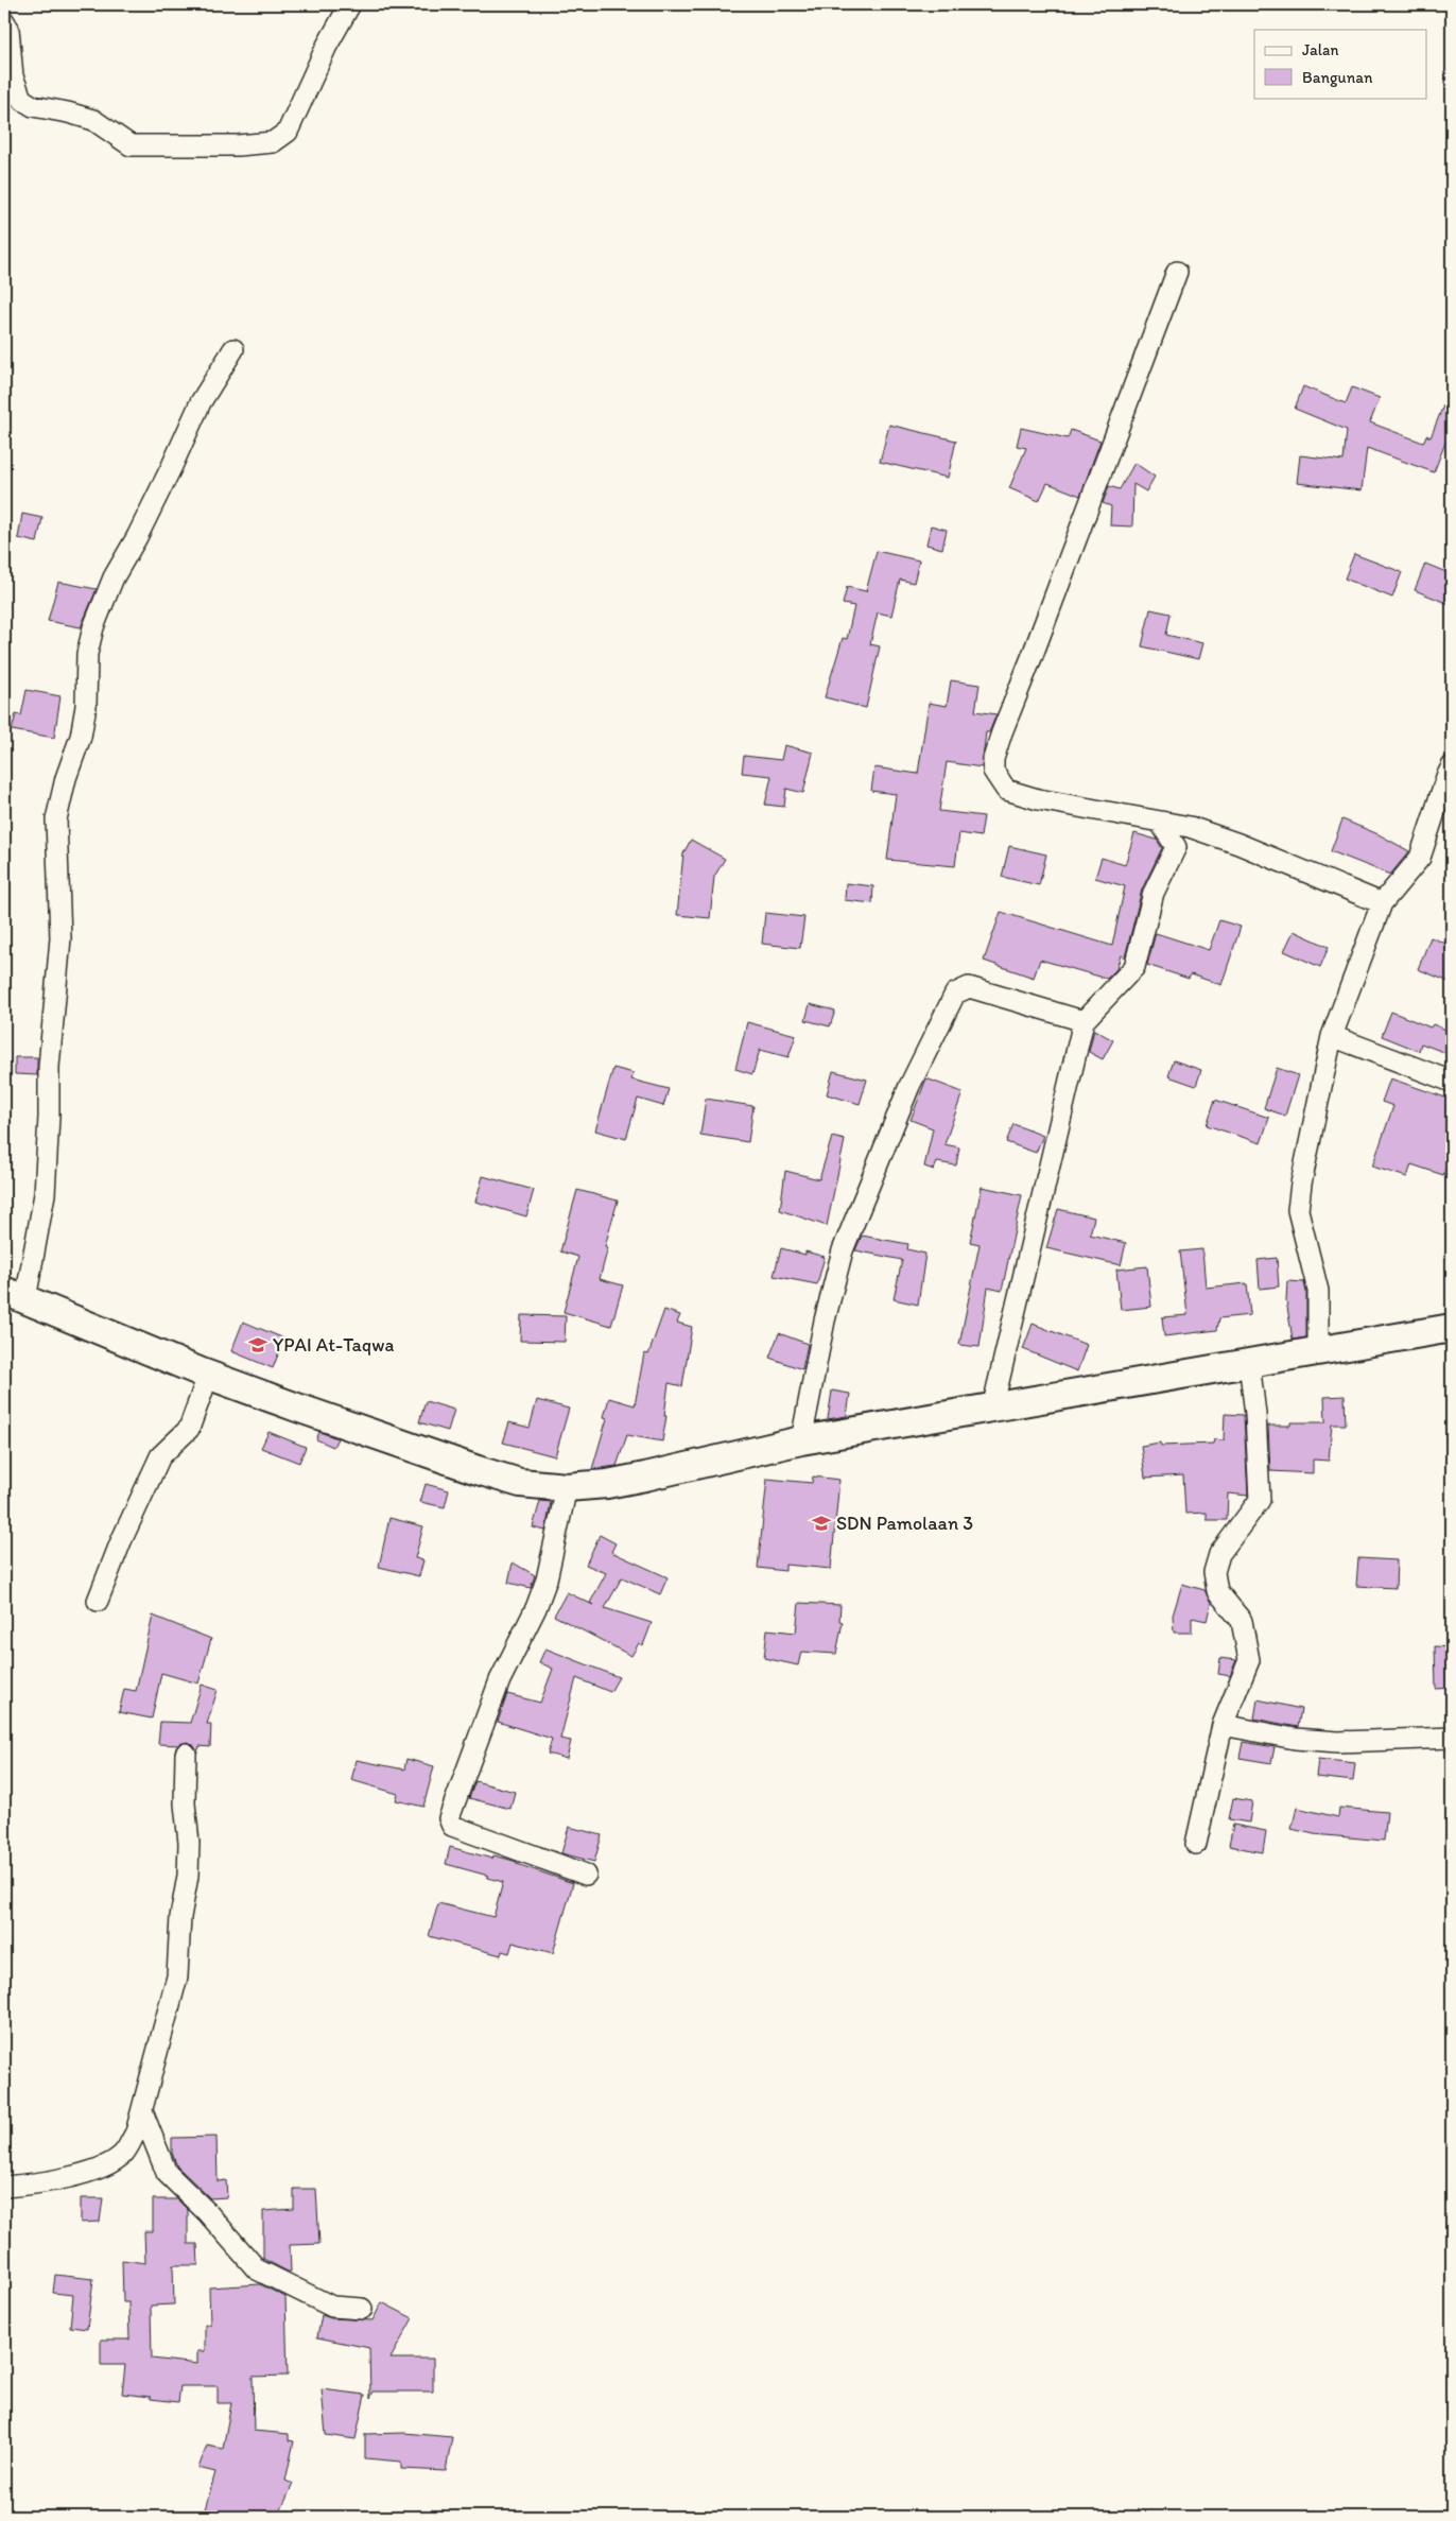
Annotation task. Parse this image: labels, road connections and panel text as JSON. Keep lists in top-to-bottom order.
{
  "places": {
    "school or university": ["YPAI At-Taqwa", "SDN Pamolaan 3"]
  },
  "legend": ["Jalan", "Bangunan"]
}
